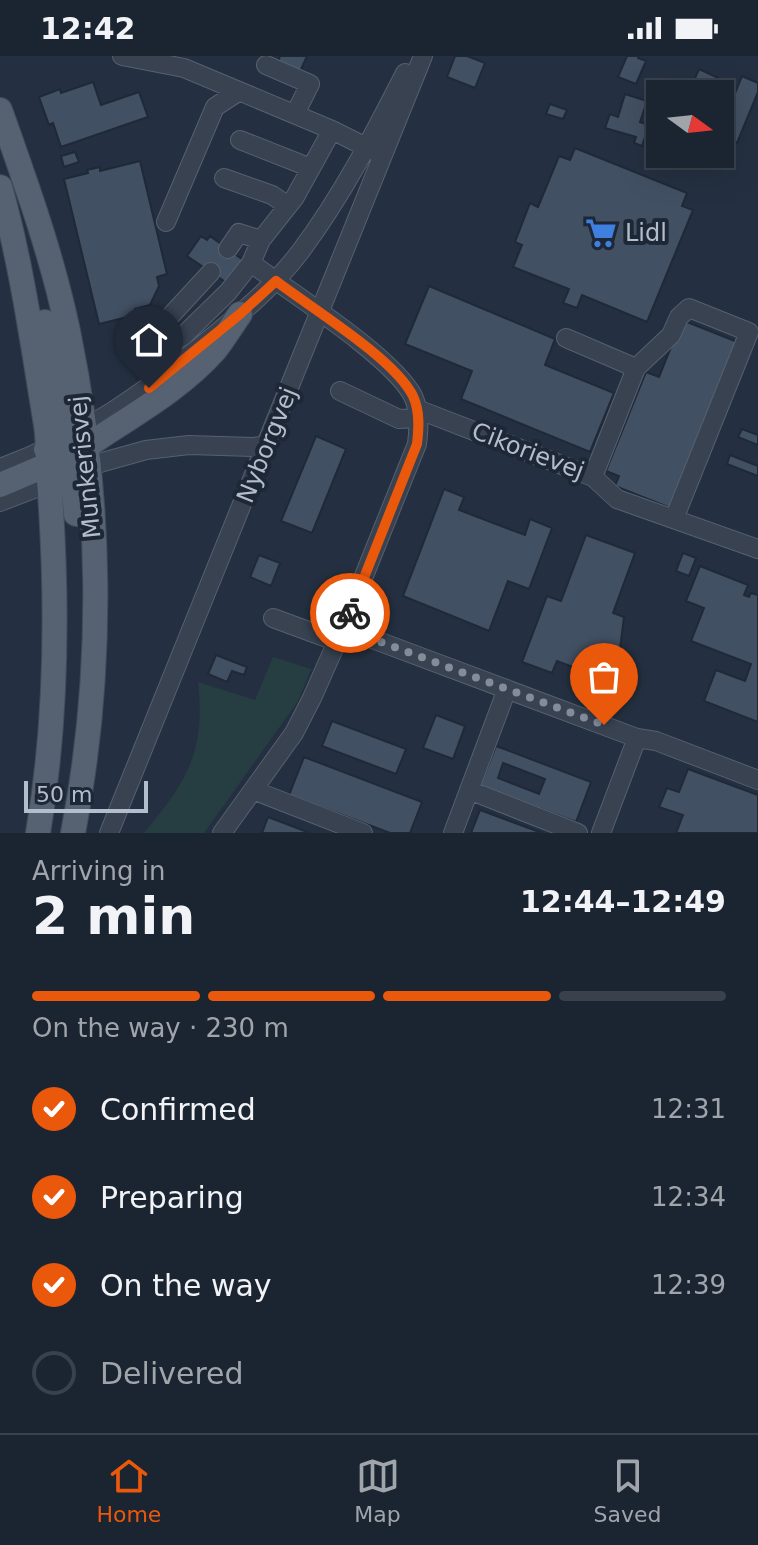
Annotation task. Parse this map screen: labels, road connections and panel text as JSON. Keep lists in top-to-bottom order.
{
  "streets": {
    "main road": ["Munkerisvej"],
    "street": ["Nyborgvej", "Cikorievej"]
  },
  "places": {
    "supermarket": ["Lidl"]
  },
  "scale_bar": "50 m",
  "north": "right",
  "page": {
    "status": "12:42",
    "scale": "50 m",
    "heading": ["2 min", "Arriving in", "12:44–12:49"],
    "bar": "On the way · 230 m",
    "list": [
      ["Confirmed", "12:31"],
      ["Preparing", "12:34"],
      ["On the way", "12:39"],
      "Delivered"
    ],
    "tabs": ["Home", "Map", "Saved"]
  }
}
